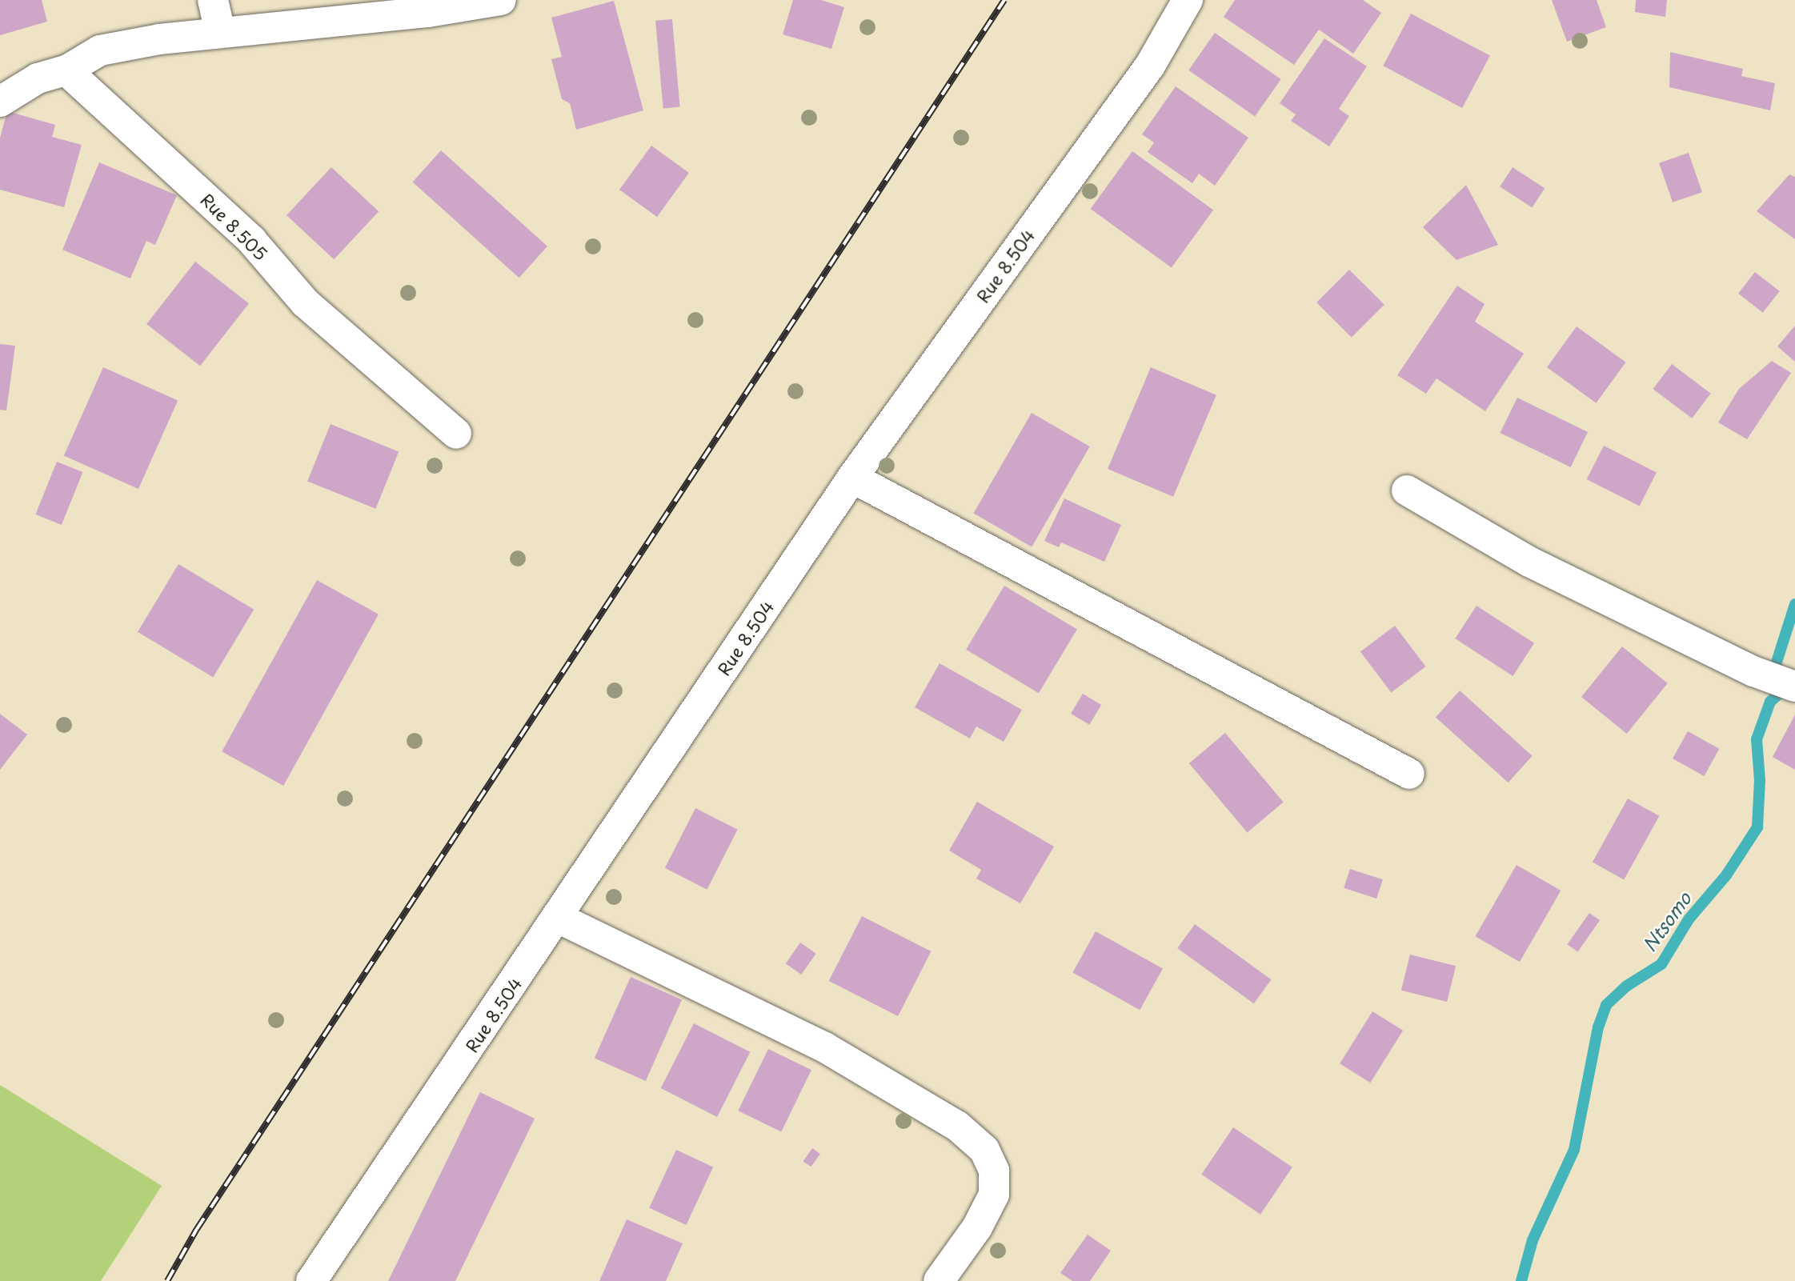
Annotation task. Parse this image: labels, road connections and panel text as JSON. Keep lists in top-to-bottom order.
{
  "streets": {
    "street": ["Rue 8.505", "Rue 8.504"]
  },
  "water": ["Ntsomo"]
}
